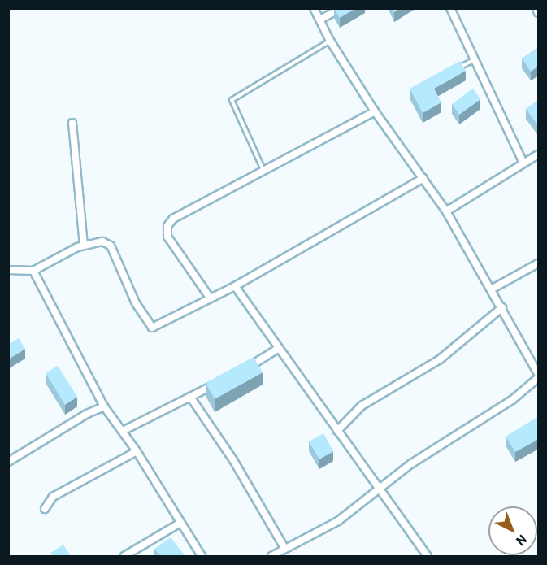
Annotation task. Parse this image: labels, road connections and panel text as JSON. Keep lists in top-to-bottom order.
{
  "north": "bottom right"
}
